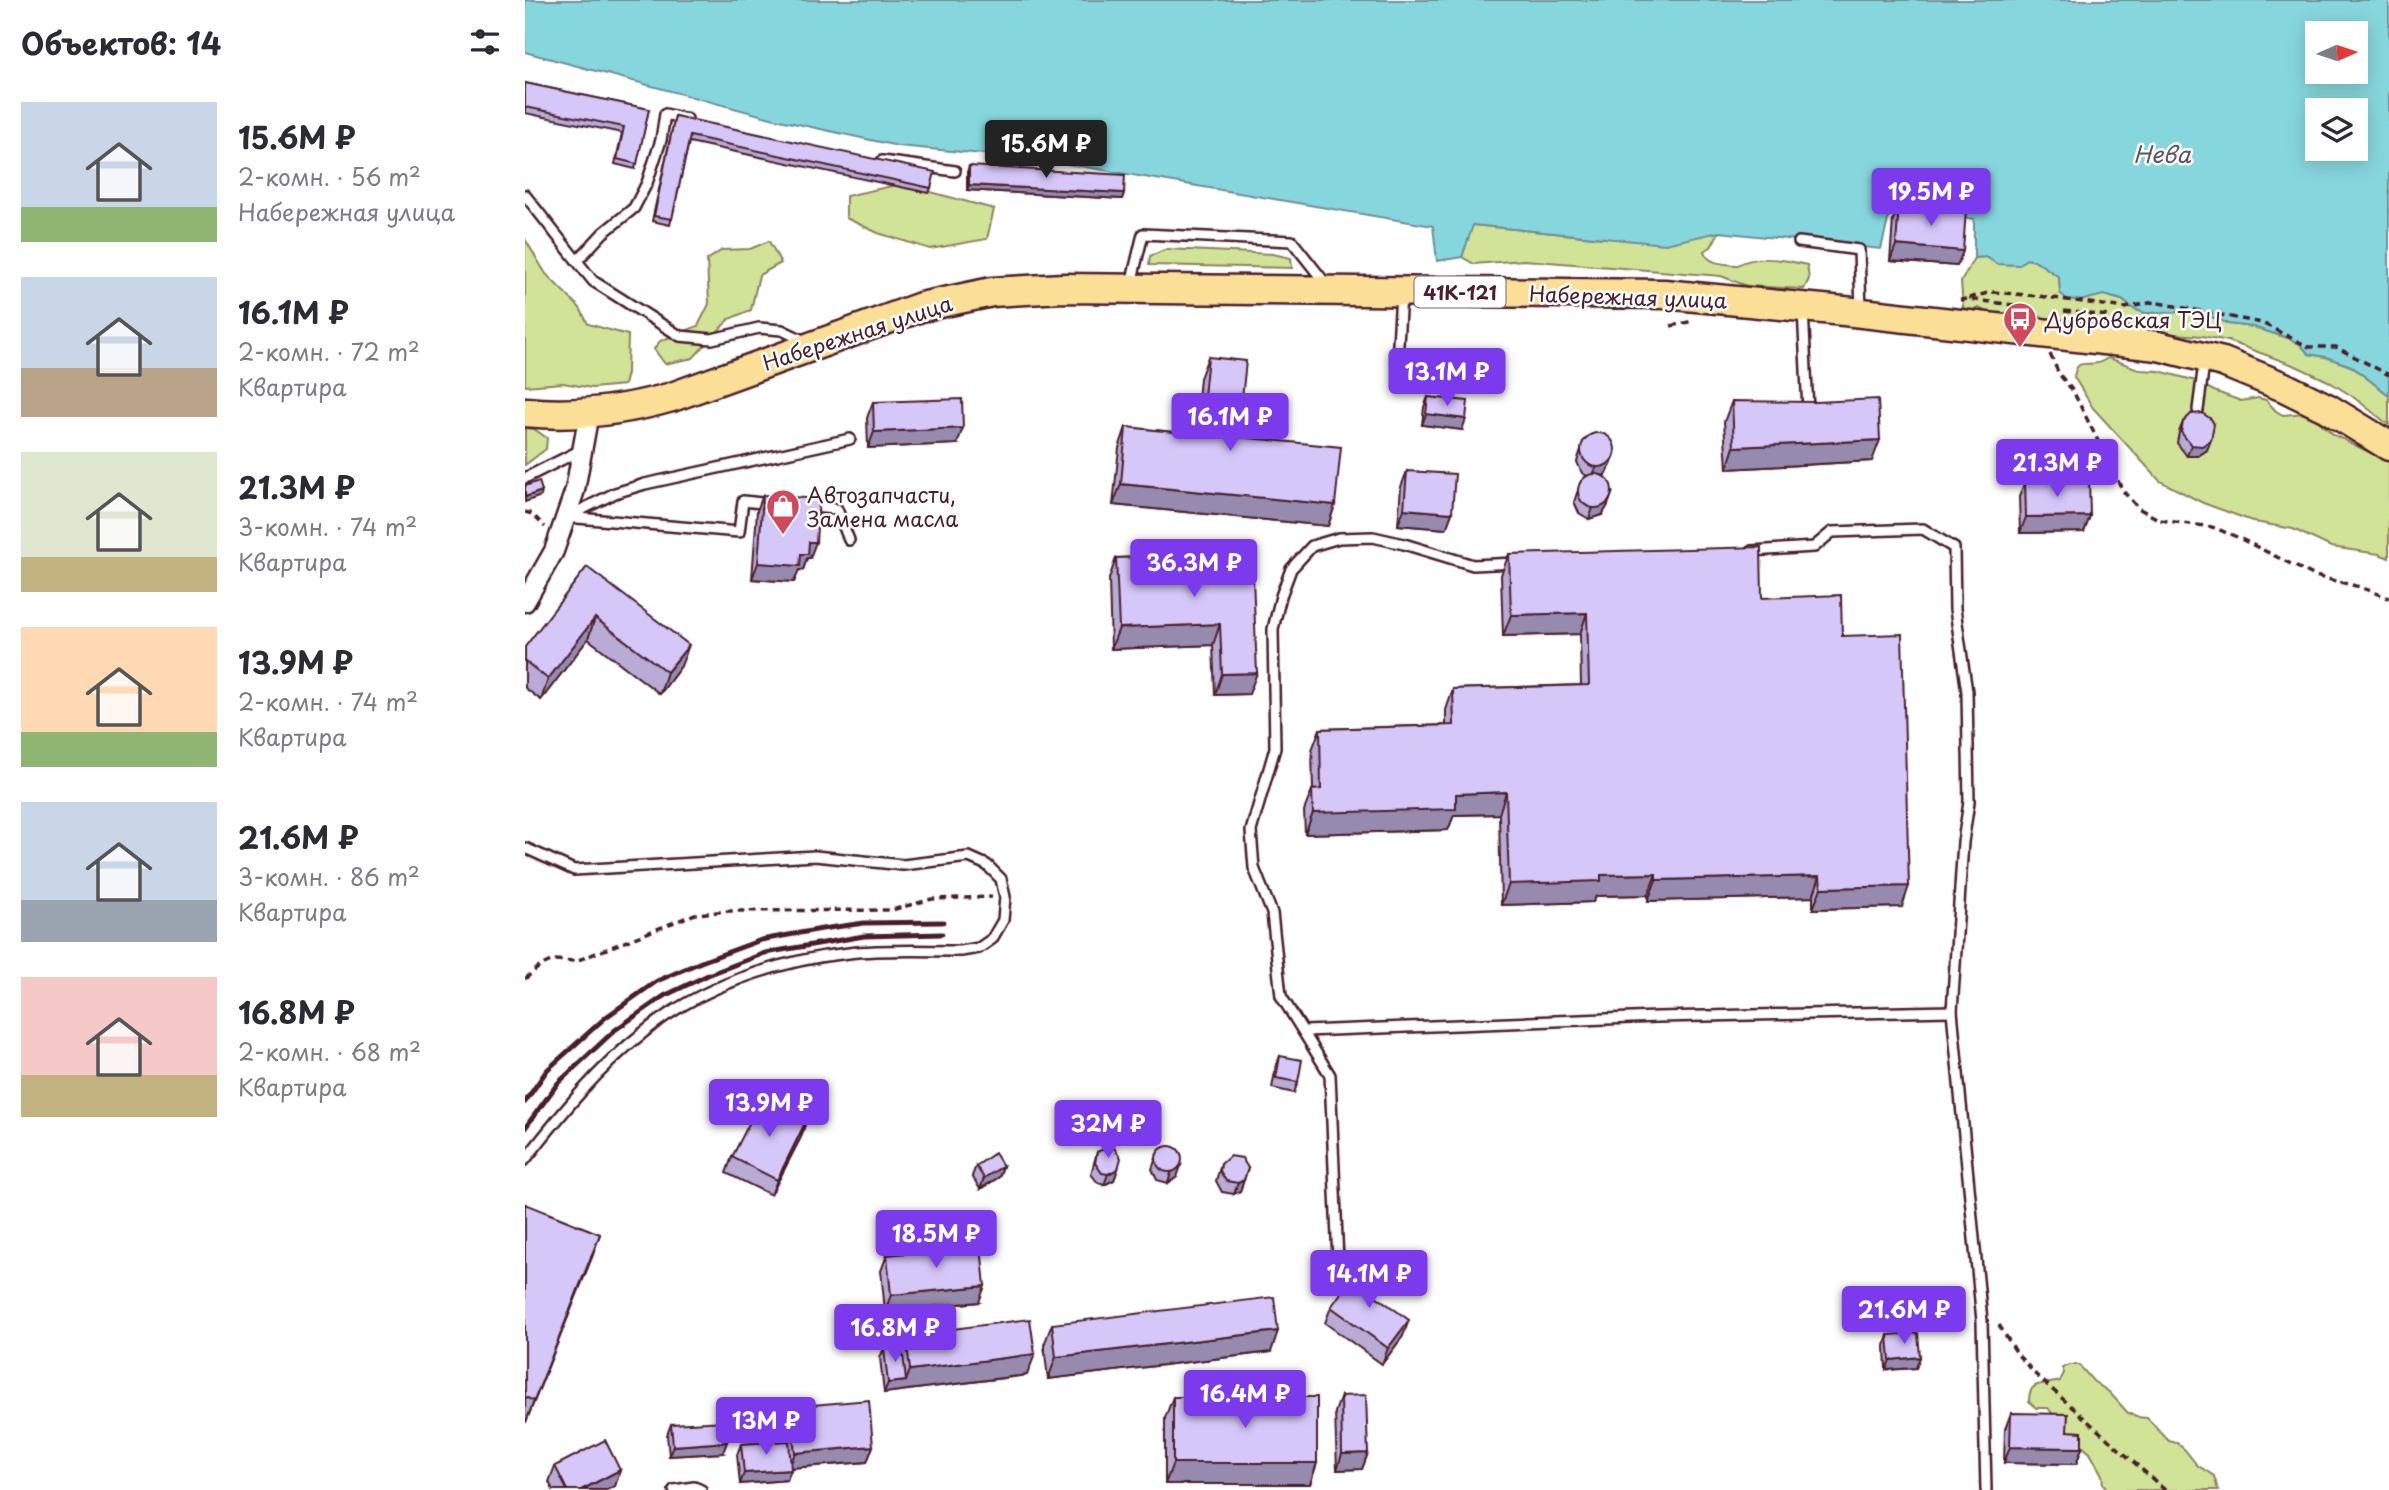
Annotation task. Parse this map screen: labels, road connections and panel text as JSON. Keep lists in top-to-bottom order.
{
  "streets": {
    "main road": ["41К-121", "Набережная улица"]
  },
  "water": ["Нева"],
  "places": {
    "bus stop": ["Дубровская ТЭЦ"],
    "shop": ["Автозапчасти, Замена масла"]
  },
  "north": "right",
  "page": {
    "heading": "Объектов: 14",
    "list": [
      {
        "name": "15.6M ₽",
        "note": "2-комн. · 56 m² · Набережная улица"
      },
      {
        "name": "16.1M ₽",
        "note": "2-комн. · 72 m² · Квартира"
      },
      {
        "name": "21.3M ₽",
        "note": "3-комн. · 74 m² · Квартира"
      },
      {
        "name": "13.9M ₽",
        "note": "2-комн. · 74 m² · Квартира"
      },
      {
        "name": "21.6M ₽",
        "note": "3-комн. · 86 m² · Квартира"
      },
      {
        "name": "16.8M ₽",
        "note": "2-комн. · 68 m² · Квартира"
      }
    ],
    "price": [
      "15.6M ₽",
      "19.5M ₽",
      "13.1M ₽",
      "16.1M ₽",
      "21.3M ₽",
      "36.3M ₽",
      "13.9M ₽",
      "32M ₽",
      "18.5M ₽",
      "14.1M ₽",
      "21.6M ₽",
      "16.8M ₽",
      "16.4M ₽",
      "13M ₽"
    ]
  }
}
